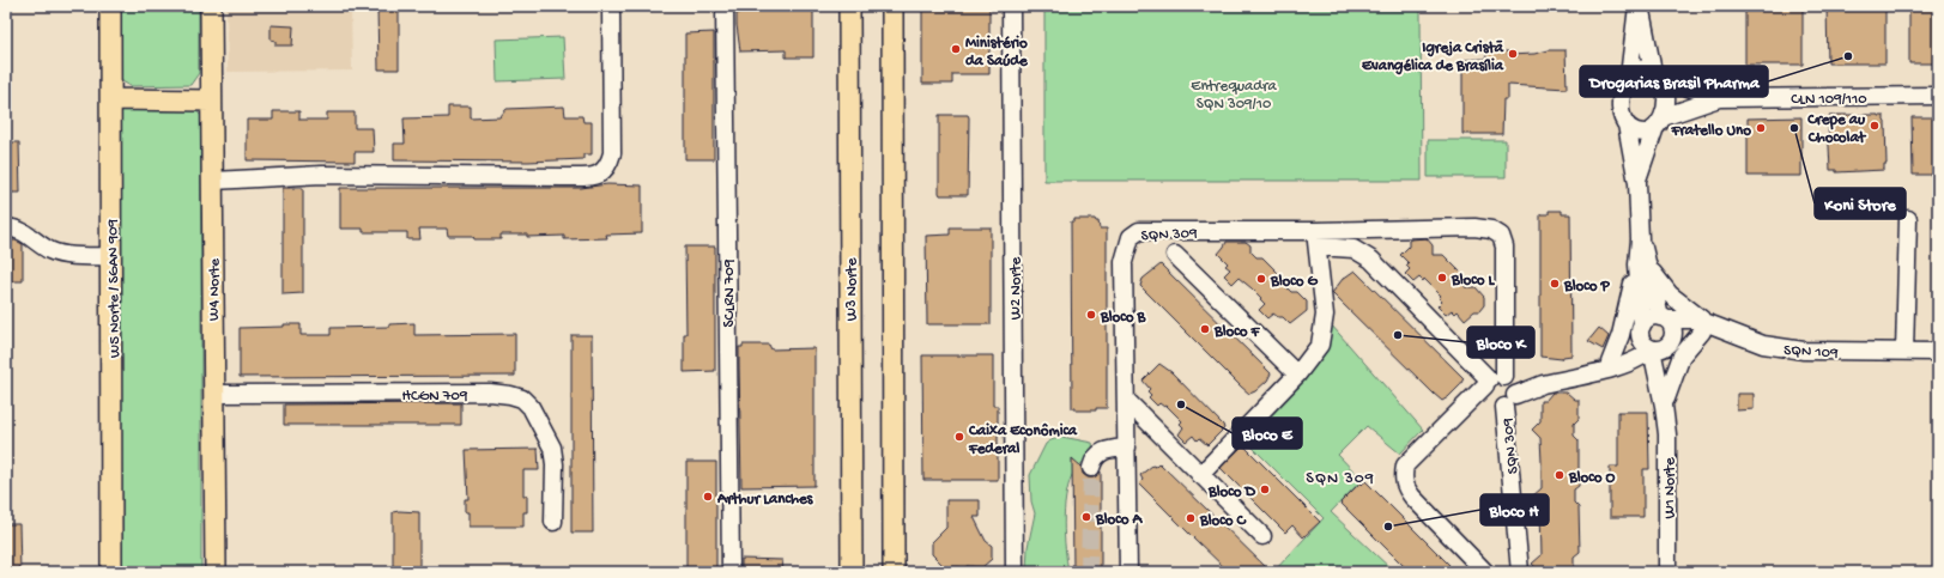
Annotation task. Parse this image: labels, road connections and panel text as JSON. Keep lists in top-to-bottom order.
{
  "streets": {
    "main road": ["W5 Norte / SGAN 909", "W4 Norte", "W3 Norte"],
    "street": [
      "CLN 109/110",
      "SQN 309",
      "W2 Norte",
      "SCLRN 709",
      "SQN 109",
      "HCGN 709",
      "W1 Norte"
    ]
  },
  "crossings": [
    ["SQN 309", "SQN 109"],
    ["SQN 309", "W1 Norte"],
    ["W4 Norte", "HCGN 709"],
    ["SQN 109", "W1 Norte"]
  ],
  "districts": ["SQN 309"],
  "parks": ["Entrequadra SQN 309/10"],
  "places": [
    "Ministério da Saúde",
    "Igreja Cristã Evangélica de Brasília",
    "Drogarias Brasil Pharma",
    "Crepe au Chocolat",
    "Fratello Uno",
    "Koni Store",
    "Bloco L",
    "Bloco G",
    "Bloco P",
    "Bloco B",
    "Bloco F",
    "Bloco K",
    "Bloco E",
    "Caixa Econômica Federal",
    "Bloco O",
    "Bloco D",
    "Arthur Lanches",
    "Bloco A",
    "Bloco C",
    "Bloco H"
  ]
}
